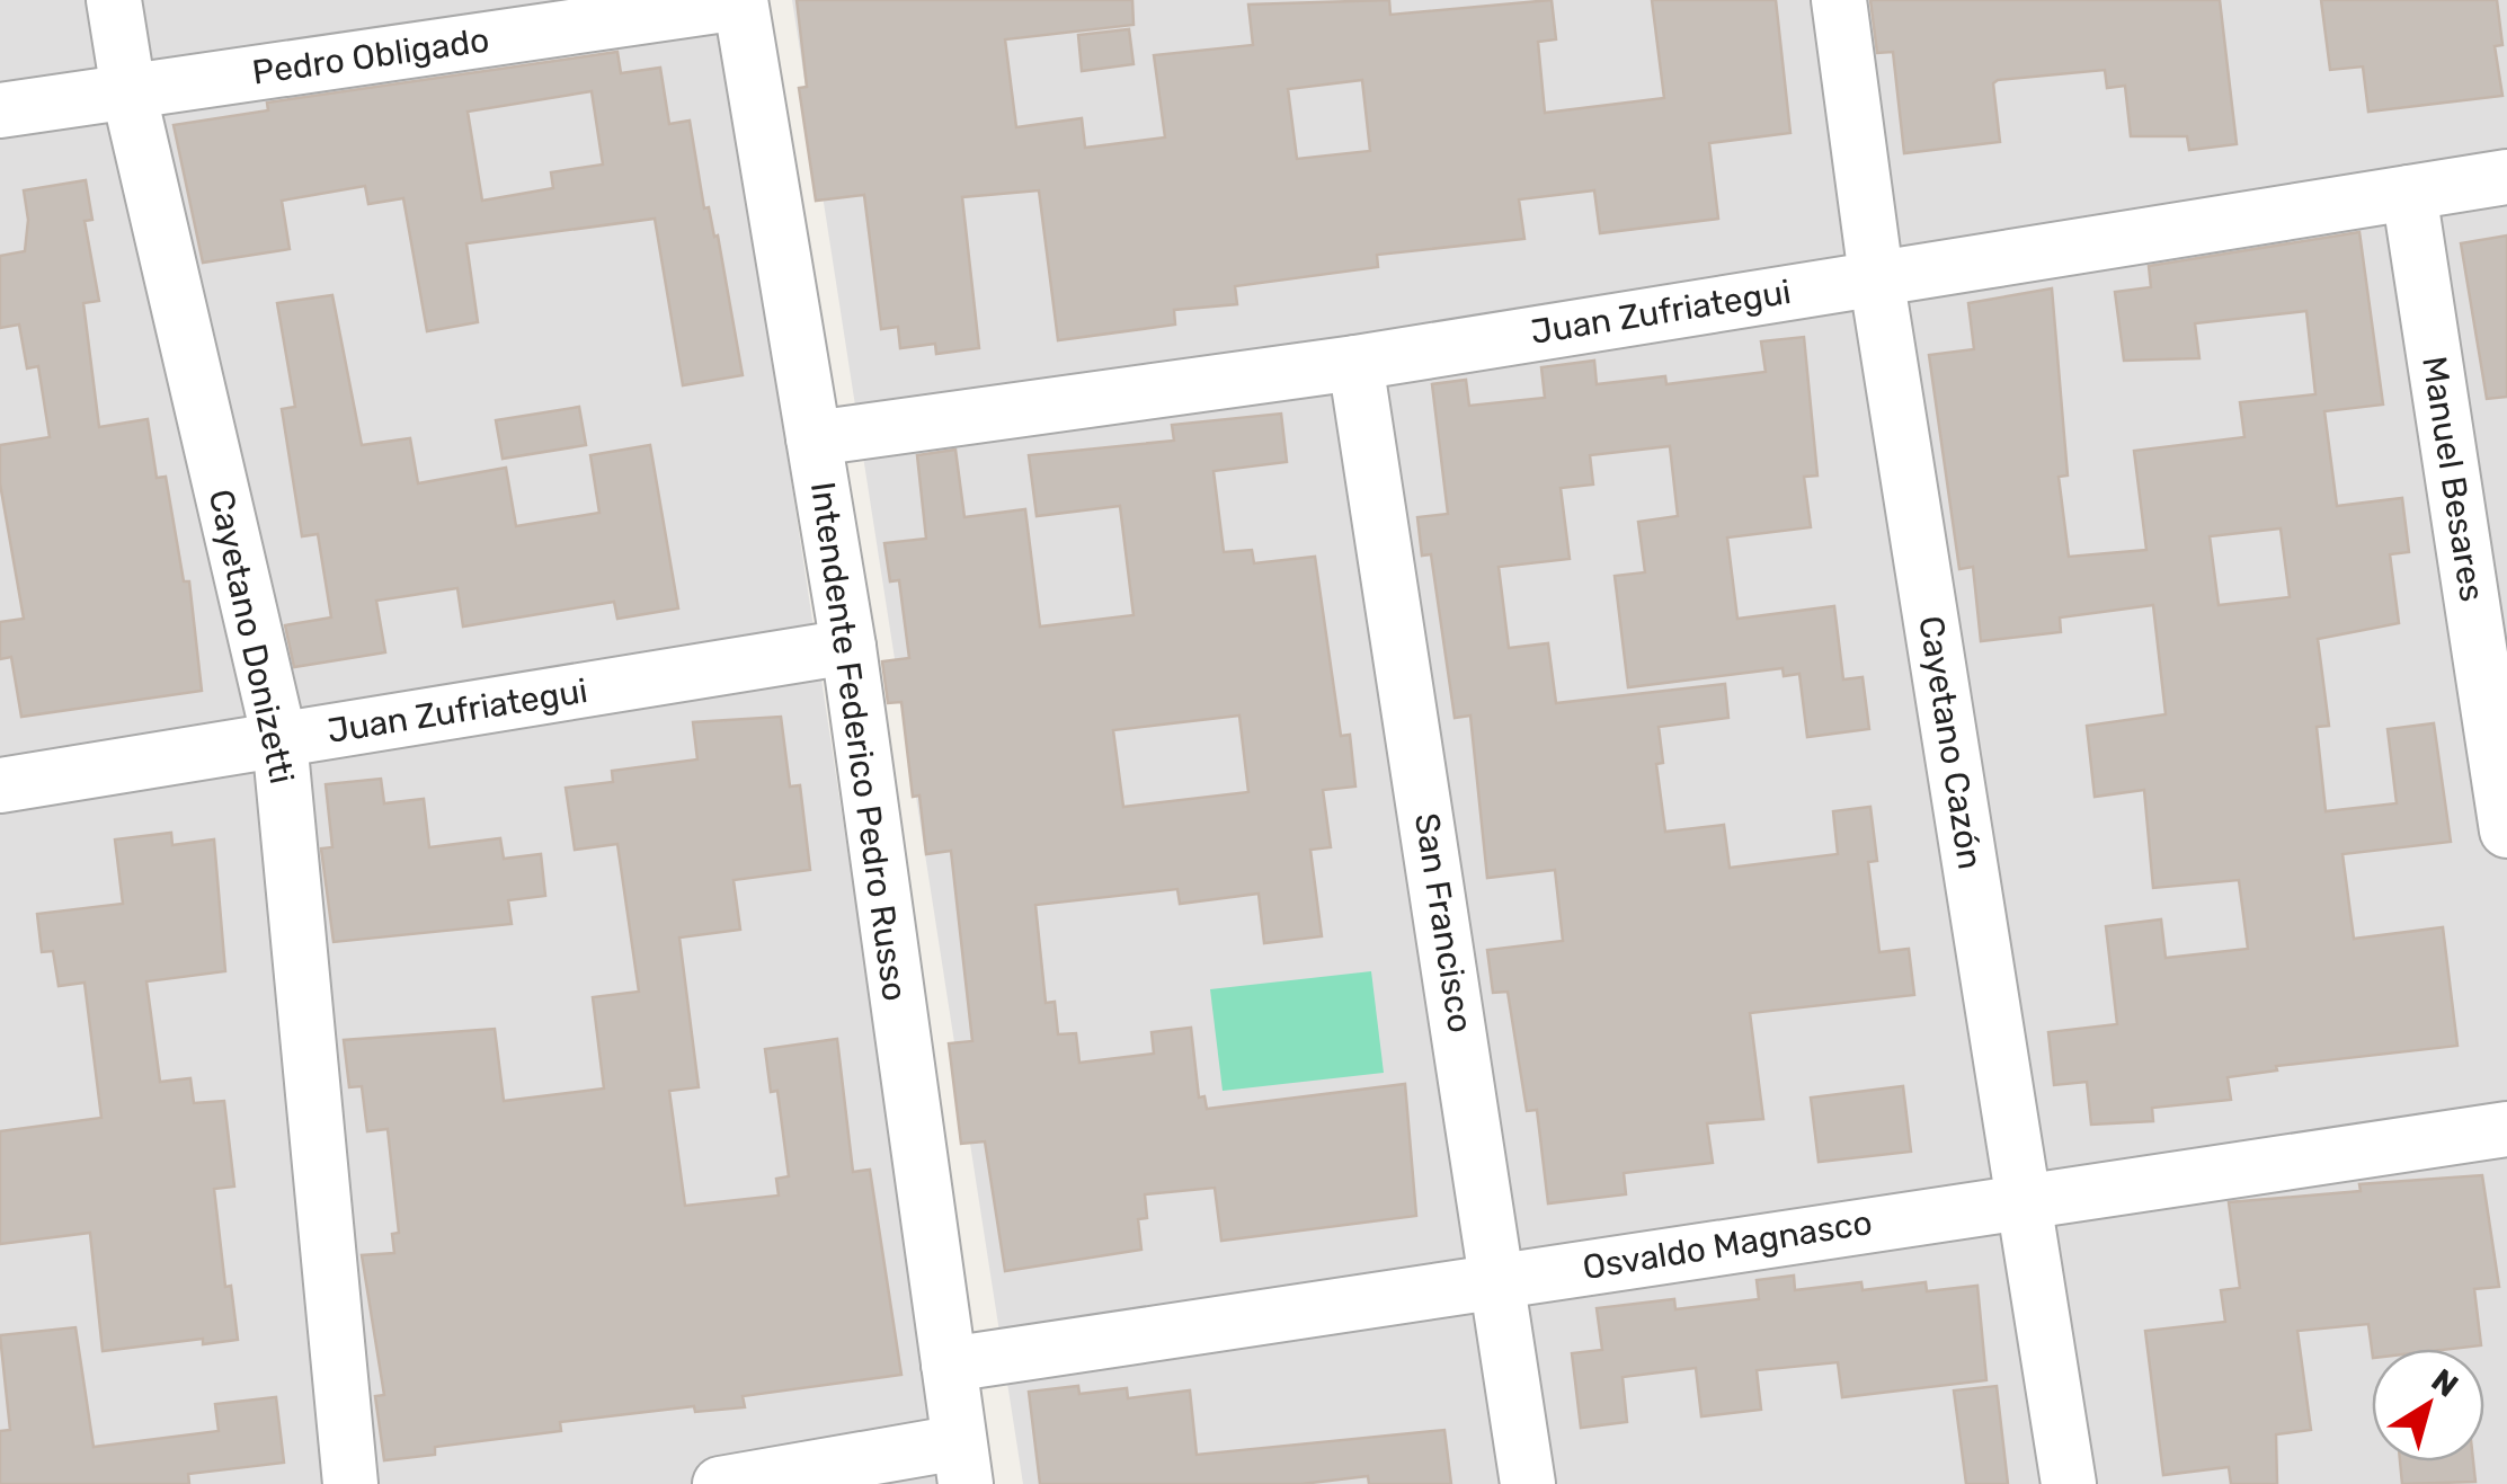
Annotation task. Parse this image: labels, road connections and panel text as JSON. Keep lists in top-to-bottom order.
{
  "streets": {
    "street": [
      "Pedro Obligado",
      "Juan Zufriategui",
      "Manuel Besares",
      "Cayetano Donizetti",
      "Intendente Federico Pedro Russo",
      "Cayetano Cazón",
      "San Francisco",
      "Osvaldo Magnasco"
    ]
  },
  "crossings": [
    ["Pedro Obligado", "Cayetano Donizetti"],
    ["Pedro Obligado", "Intendente Federico Pedro Russo"],
    ["Juan Zufriategui", "Manuel Besares"],
    ["Juan Zufriategui", "Cayetano Donizetti"],
    ["Juan Zufriategui", "Intendente Federico Pedro Russo"],
    ["Juan Zufriategui", "Cayetano Cazón"],
    ["Juan Zufriategui", "San Francisco"],
    ["Intendente Federico Pedro Russo", "Osvaldo Magnasco"],
    ["Cayetano Cazón", "Osvaldo Magnasco"],
    ["San Francisco", "Osvaldo Magnasco"]
  ],
  "north": "top right"
}
